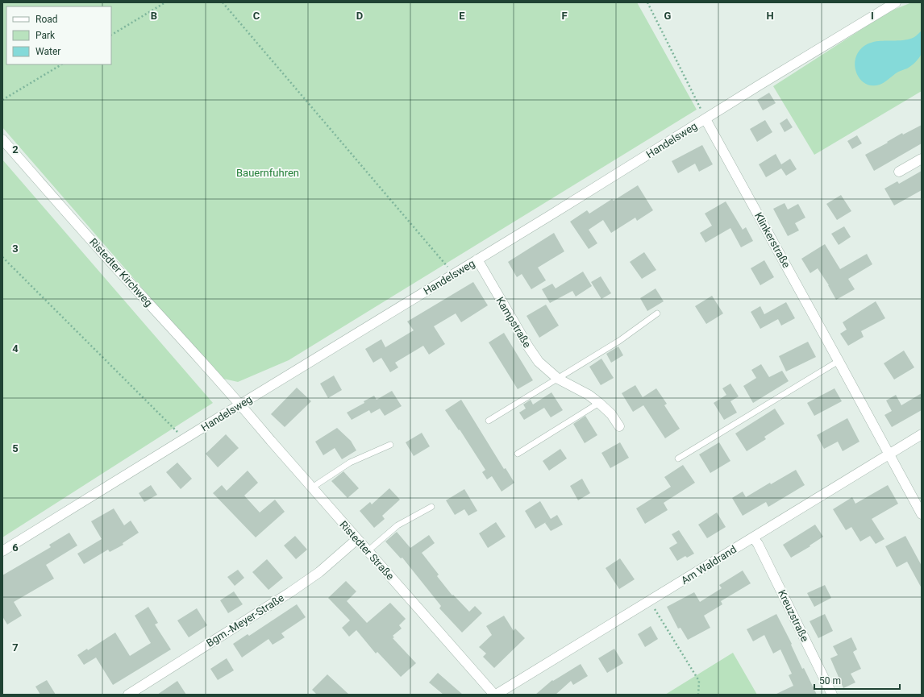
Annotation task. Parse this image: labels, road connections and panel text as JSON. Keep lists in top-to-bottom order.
{
  "streets": {
    "street": [
      "Handelsweg",
      "Klinkerstraße",
      "Ristedter Kirchweg",
      "Kampstraße",
      "Ristedter Straße",
      "Am Waldrand",
      "Kreuzstraße",
      "Bgm.-Meyer-Straße"
    ]
  },
  "crossings": [
    ["Handelsweg", "Klinkerstraße"],
    ["Handelsweg", "Ristedter Kirchweg"],
    ["Handelsweg", "Kampstraße"],
    ["Handelsweg", "Ristedter Straße"],
    ["Klinkerstraße", "Am Waldrand"],
    ["Ristedter Kirchweg", "Ristedter Straße"],
    ["Ristedter Straße", "Am Waldrand"],
    ["Ristedter Straße", "Bgm.-Meyer-Straße"],
    ["Am Waldrand", "Kreuzstraße"]
  ],
  "parks": ["Bauernfuhren"],
  "legend": ["Road", "Park", "Water"],
  "scale_bar": "50 m",
  "grid": {
    "columns": [
      "B",
      "C",
      "D",
      "E",
      "F",
      "G",
      "H",
      "I"
    ],
    "rows": [
      "2",
      "3",
      "4",
      "5",
      "6",
      "7"
    ]
  }
}
